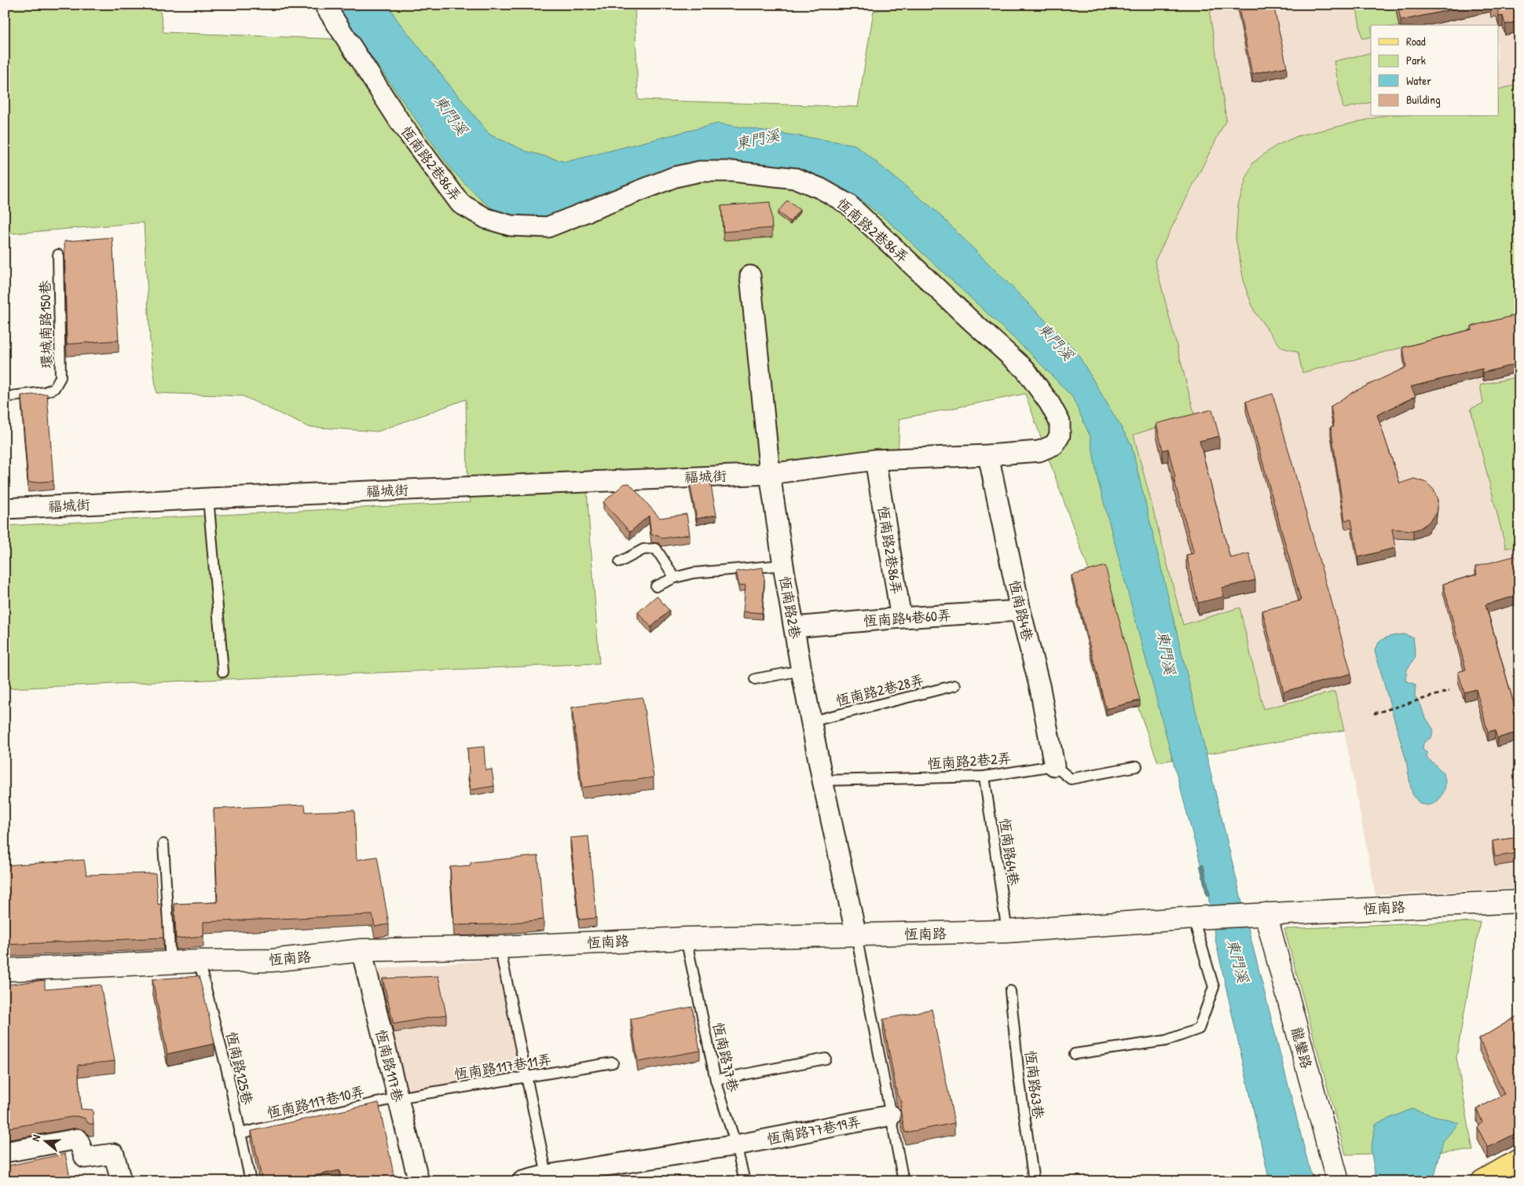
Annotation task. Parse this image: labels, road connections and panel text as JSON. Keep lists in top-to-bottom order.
{
  "streets": {
    "street": [
      "恆南路2巷86弄",
      "福城街",
      "恆南路2巷",
      "恆南路4巷",
      "恆南路4巷60弄",
      "恆南路",
      "龍鑾路",
      "恆南路117巷",
      "恆南路77巷19弄"
    ],
    "lane": [
      "環城南路150巷",
      "恆南路2巷28弄",
      "恆南路2巷2弄",
      "恆南路64巷",
      "恆南路77巷",
      "恆南路117巷11弄",
      "恆南路125巷",
      "恆南路63巷",
      "恆南路117巷10弄"
    ]
  },
  "crossings": [
    ["恆南路2巷86弄", "福城街"],
    ["恆南路2巷86弄", "恆南路2巷"],
    ["恆南路2巷86弄", "恆南路4巷"],
    ["恆南路2巷86弄", "恆南路4巷60弄"],
    ["福城街", "恆南路2巷"],
    ["恆南路2巷", "恆南路4巷60弄"],
    ["恆南路2巷", "恆南路2巷28弄"],
    ["恆南路2巷", "恆南路2巷2弄"],
    ["恆南路2巷", "恆南路"],
    ["恆南路4巷", "恆南路4巷60弄"],
    ["恆南路4巷", "恆南路2巷2弄"],
    ["恆南路2巷2弄", "恆南路64巷"],
    ["恆南路64巷", "恆南路"],
    ["恆南路", "龍鑾路"],
    ["恆南路", "恆南路77巷"],
    ["恆南路", "恆南路117巷"],
    ["恆南路", "恆南路125巷"],
    ["恆南路77巷", "恆南路77巷19弄"],
    ["恆南路117巷", "恆南路117巷11弄"],
    ["恆南路117巷", "恆南路117巷10弄"],
    ["恆南路117巷11弄", "恆南路117巷10弄"],
    ["恆南路125巷", "恆南路117巷10弄"]
  ],
  "water": ["東門溪"],
  "legend": [
    "Road",
    "Park",
    "Water",
    "Building"
  ],
  "north": "left"
}
